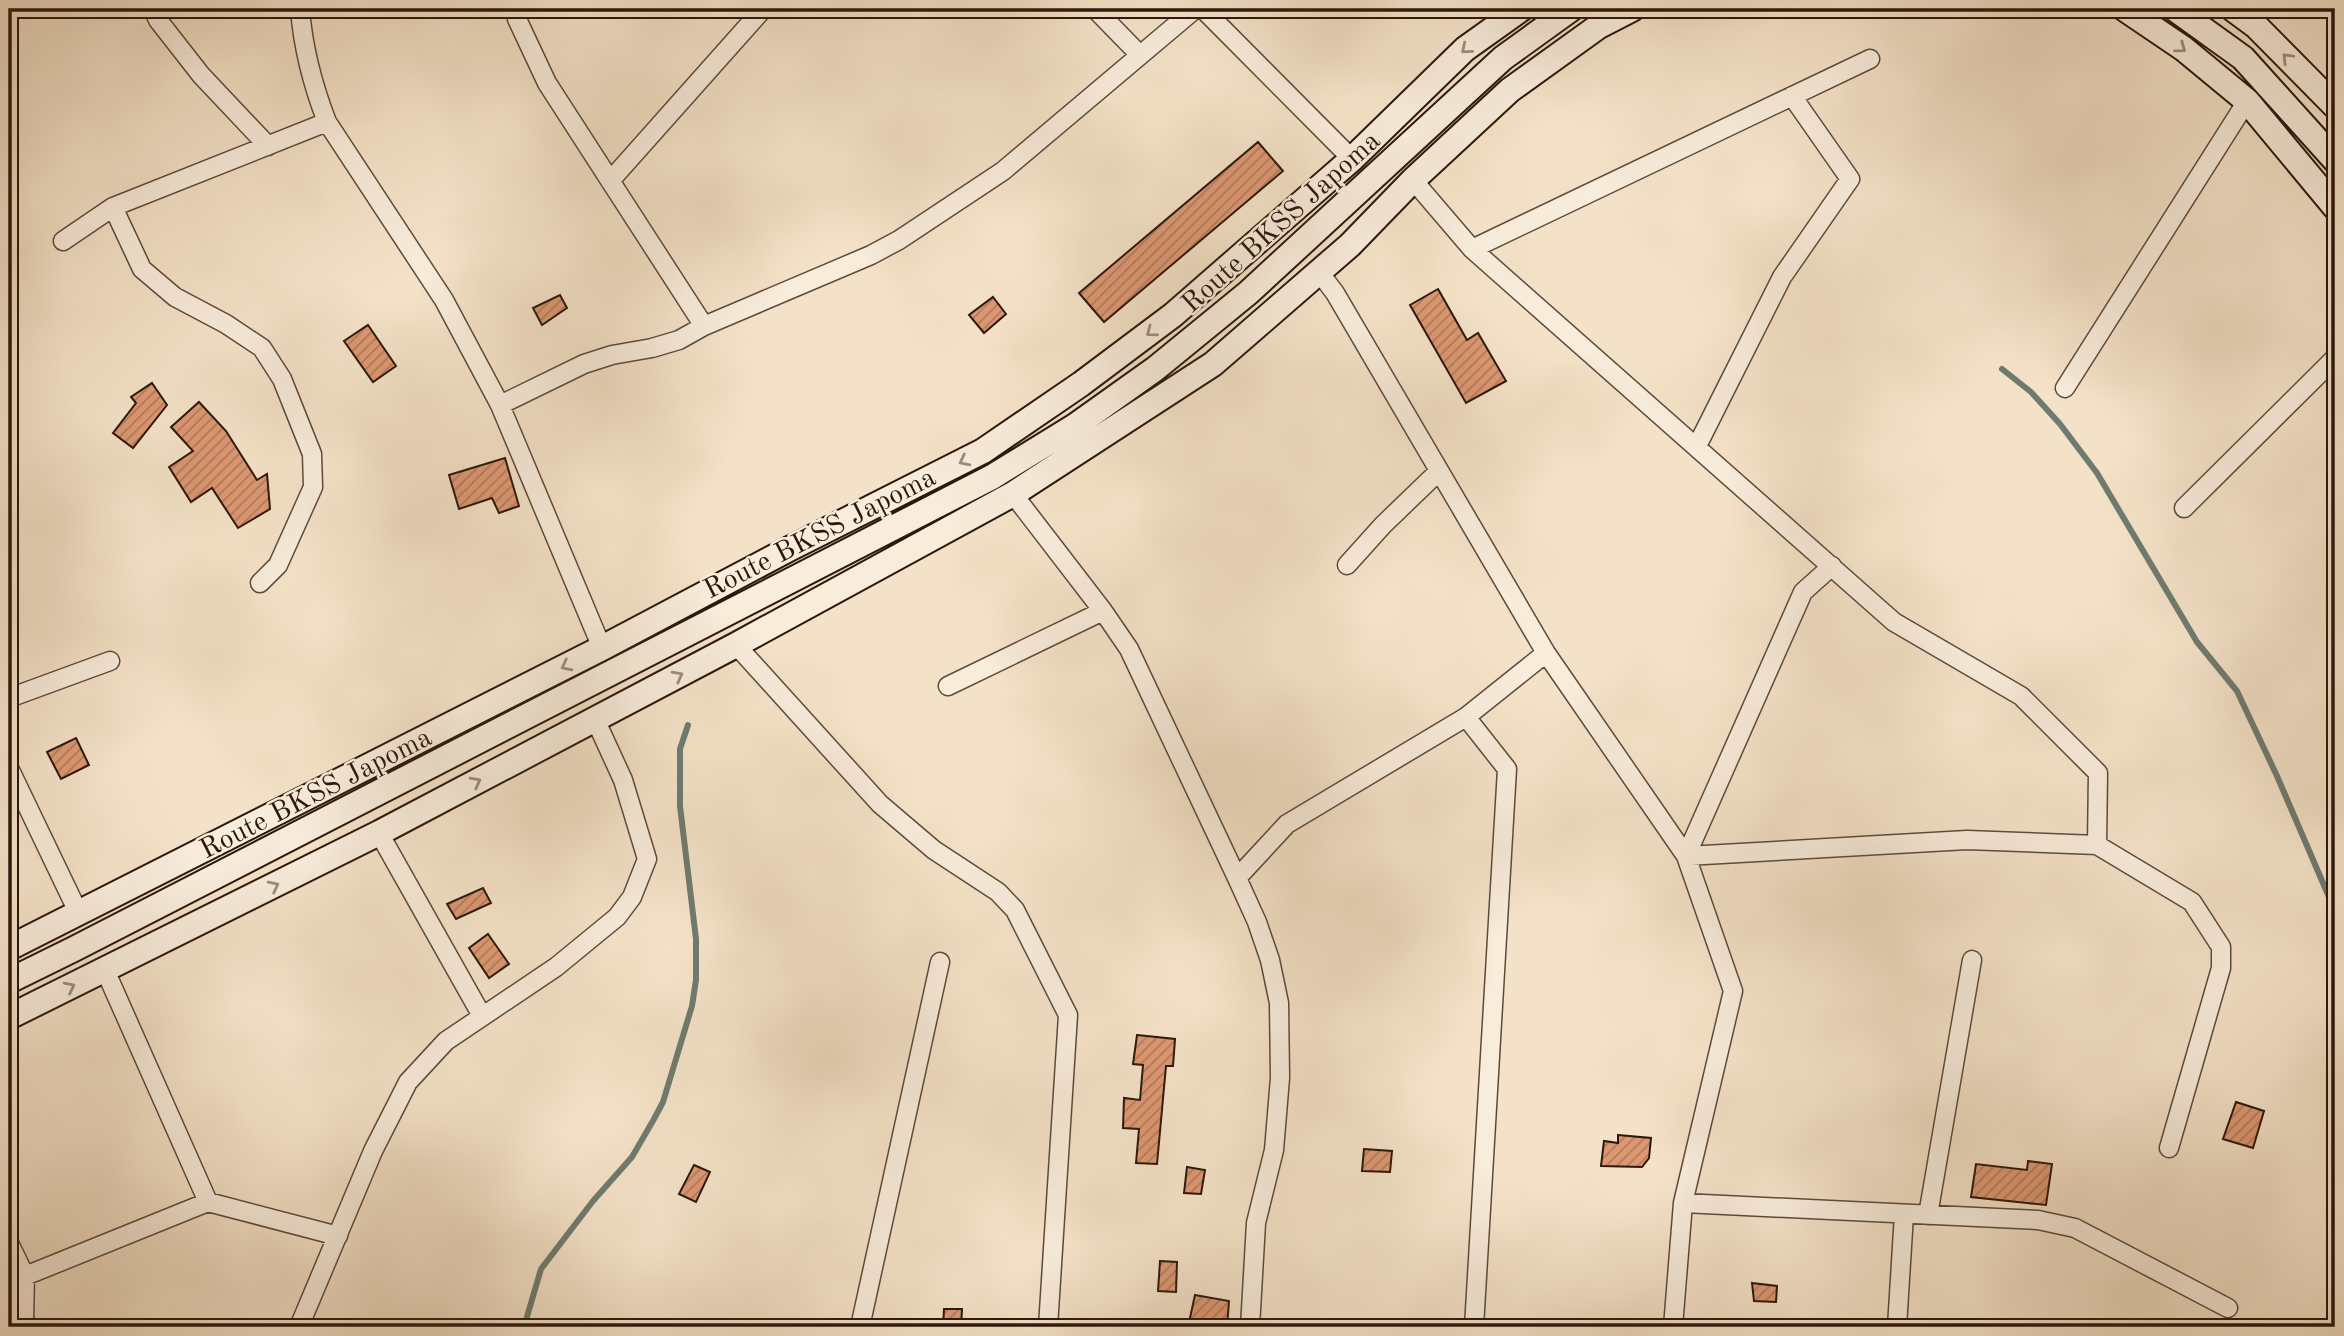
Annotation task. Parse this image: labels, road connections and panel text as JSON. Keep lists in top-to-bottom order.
{
  "streets": {
    "main road": ["Route BKSS Japoma"]
  }
}
